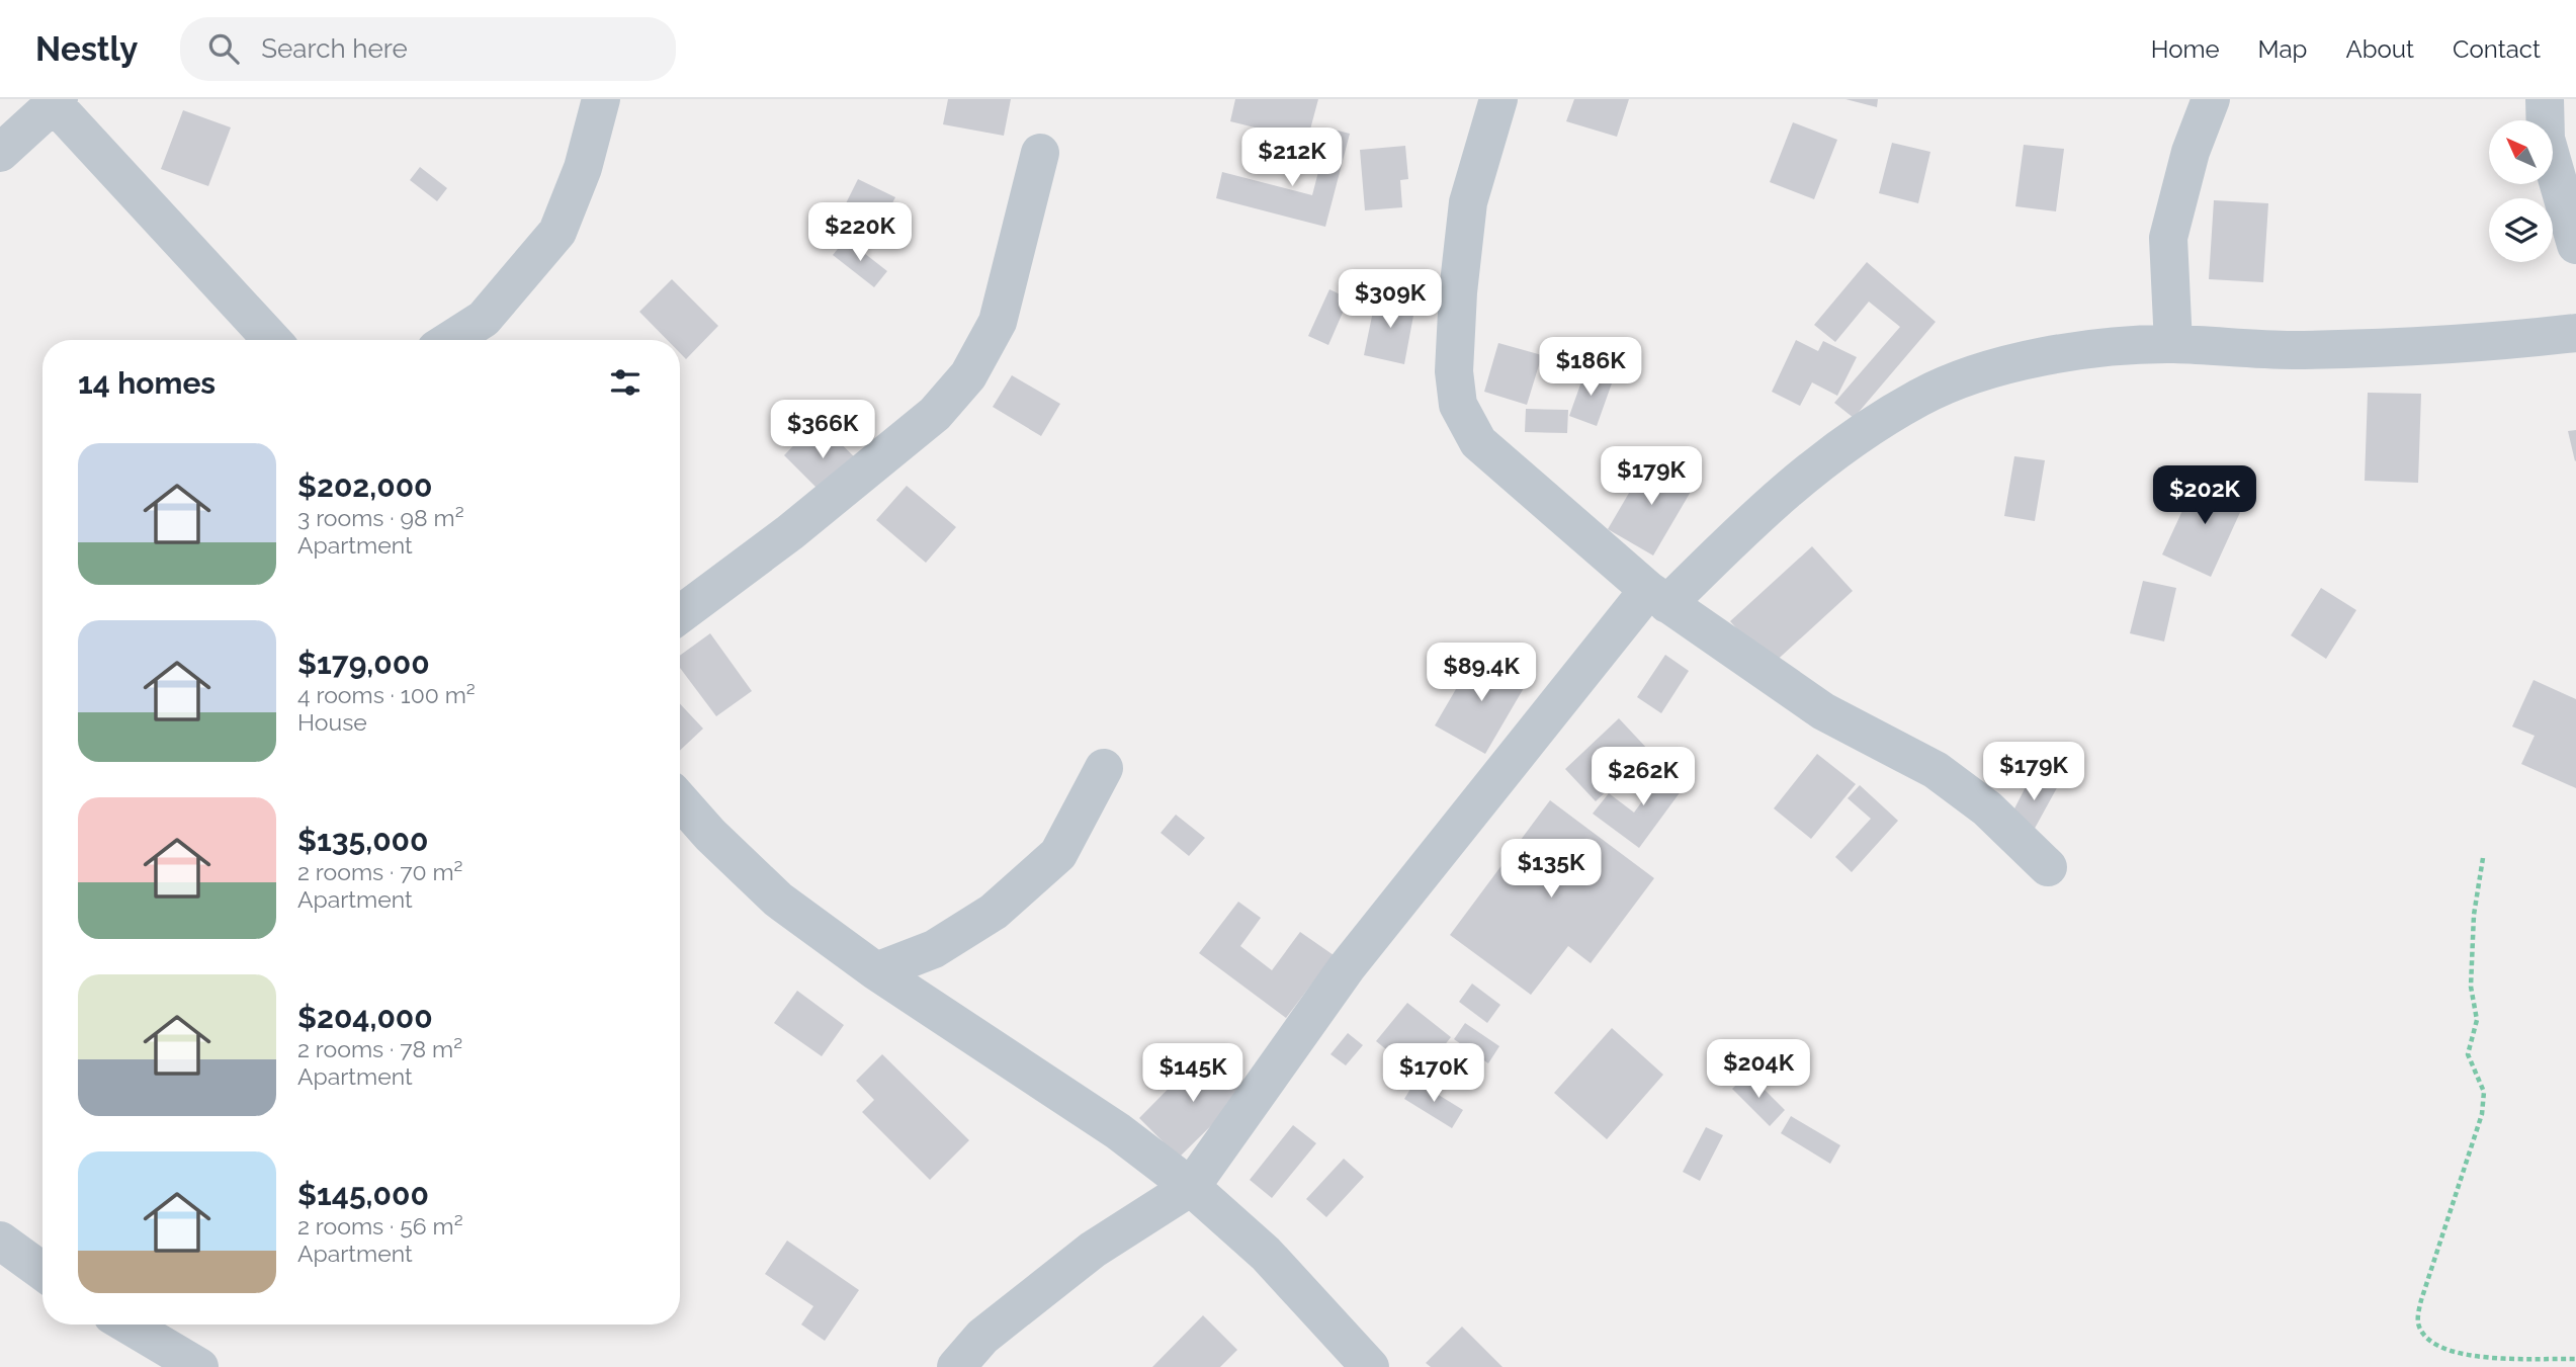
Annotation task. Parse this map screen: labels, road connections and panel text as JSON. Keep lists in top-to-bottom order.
{
  "north": "top left",
  "page": {
    "header": "Nestly",
    "search": "Search here",
    "nav": [
      "Home",
      "Map",
      "About",
      "Contact"
    ],
    "price": [
      "$212K",
      "$220K",
      "$309K",
      "$186K",
      "$366K",
      "$179K",
      "$202K",
      "$89.4K",
      "$179K",
      "$262K",
      "$135K",
      "$204K",
      "$145K",
      "$170K"
    ],
    "heading": "14 homes",
    "list": [
      {
        "name": "$202,000",
        "note": "3 rooms · 98 m² · Apartment"
      },
      {
        "name": "$179,000",
        "note": "4 rooms · 100 m² · House"
      },
      {
        "name": "$135,000",
        "note": "2 rooms · 70 m² · Apartment"
      },
      {
        "name": "$204,000",
        "note": "2 rooms · 78 m² · Apartment"
      },
      {
        "name": "$145,000",
        "note": "2 rooms · 56 m² · Apartment"
      }
    ]
  }
}
